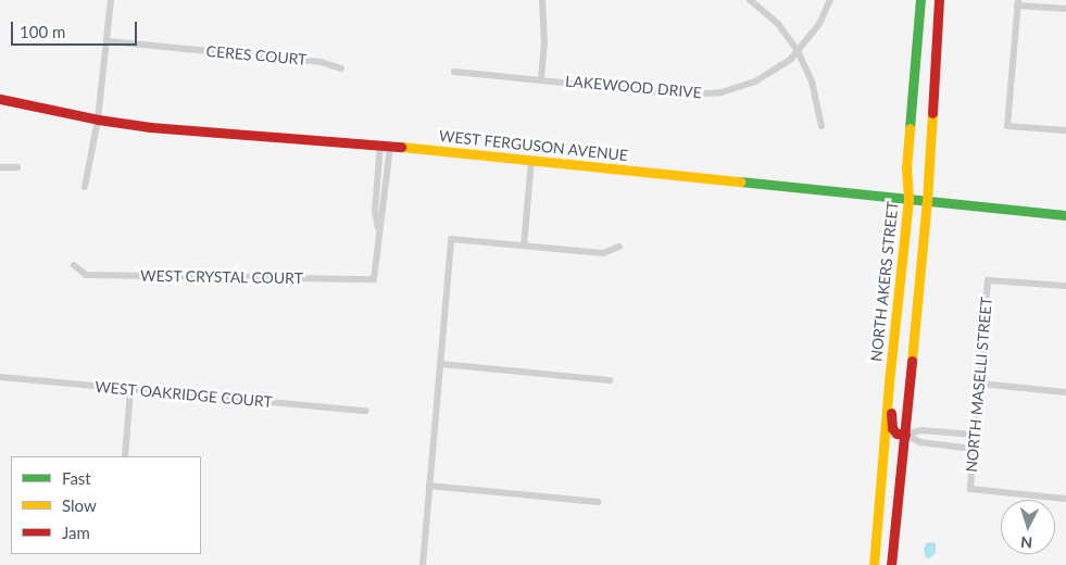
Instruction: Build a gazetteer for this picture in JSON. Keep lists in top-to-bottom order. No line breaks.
{"streets":{"main road":["WEST FERGUSON AVENUE","NORTH AKERS STREET"],"street":["CERES COURT","LAKEWOOD DRIVE","WEST CRYSTAL COURT","NORTH MASELLI STREET","WEST OAKRIDGE COURT"]},"crossings":[["WEST FERGUSON AVENUE","WEST CRYSTAL COURT"],["WEST FERGUSON AVENUE","NORTH AKERS STREET"]],"legend":["Fast","Slow","Jam"],"scale_bar":"100 m","north":"bottom"}
